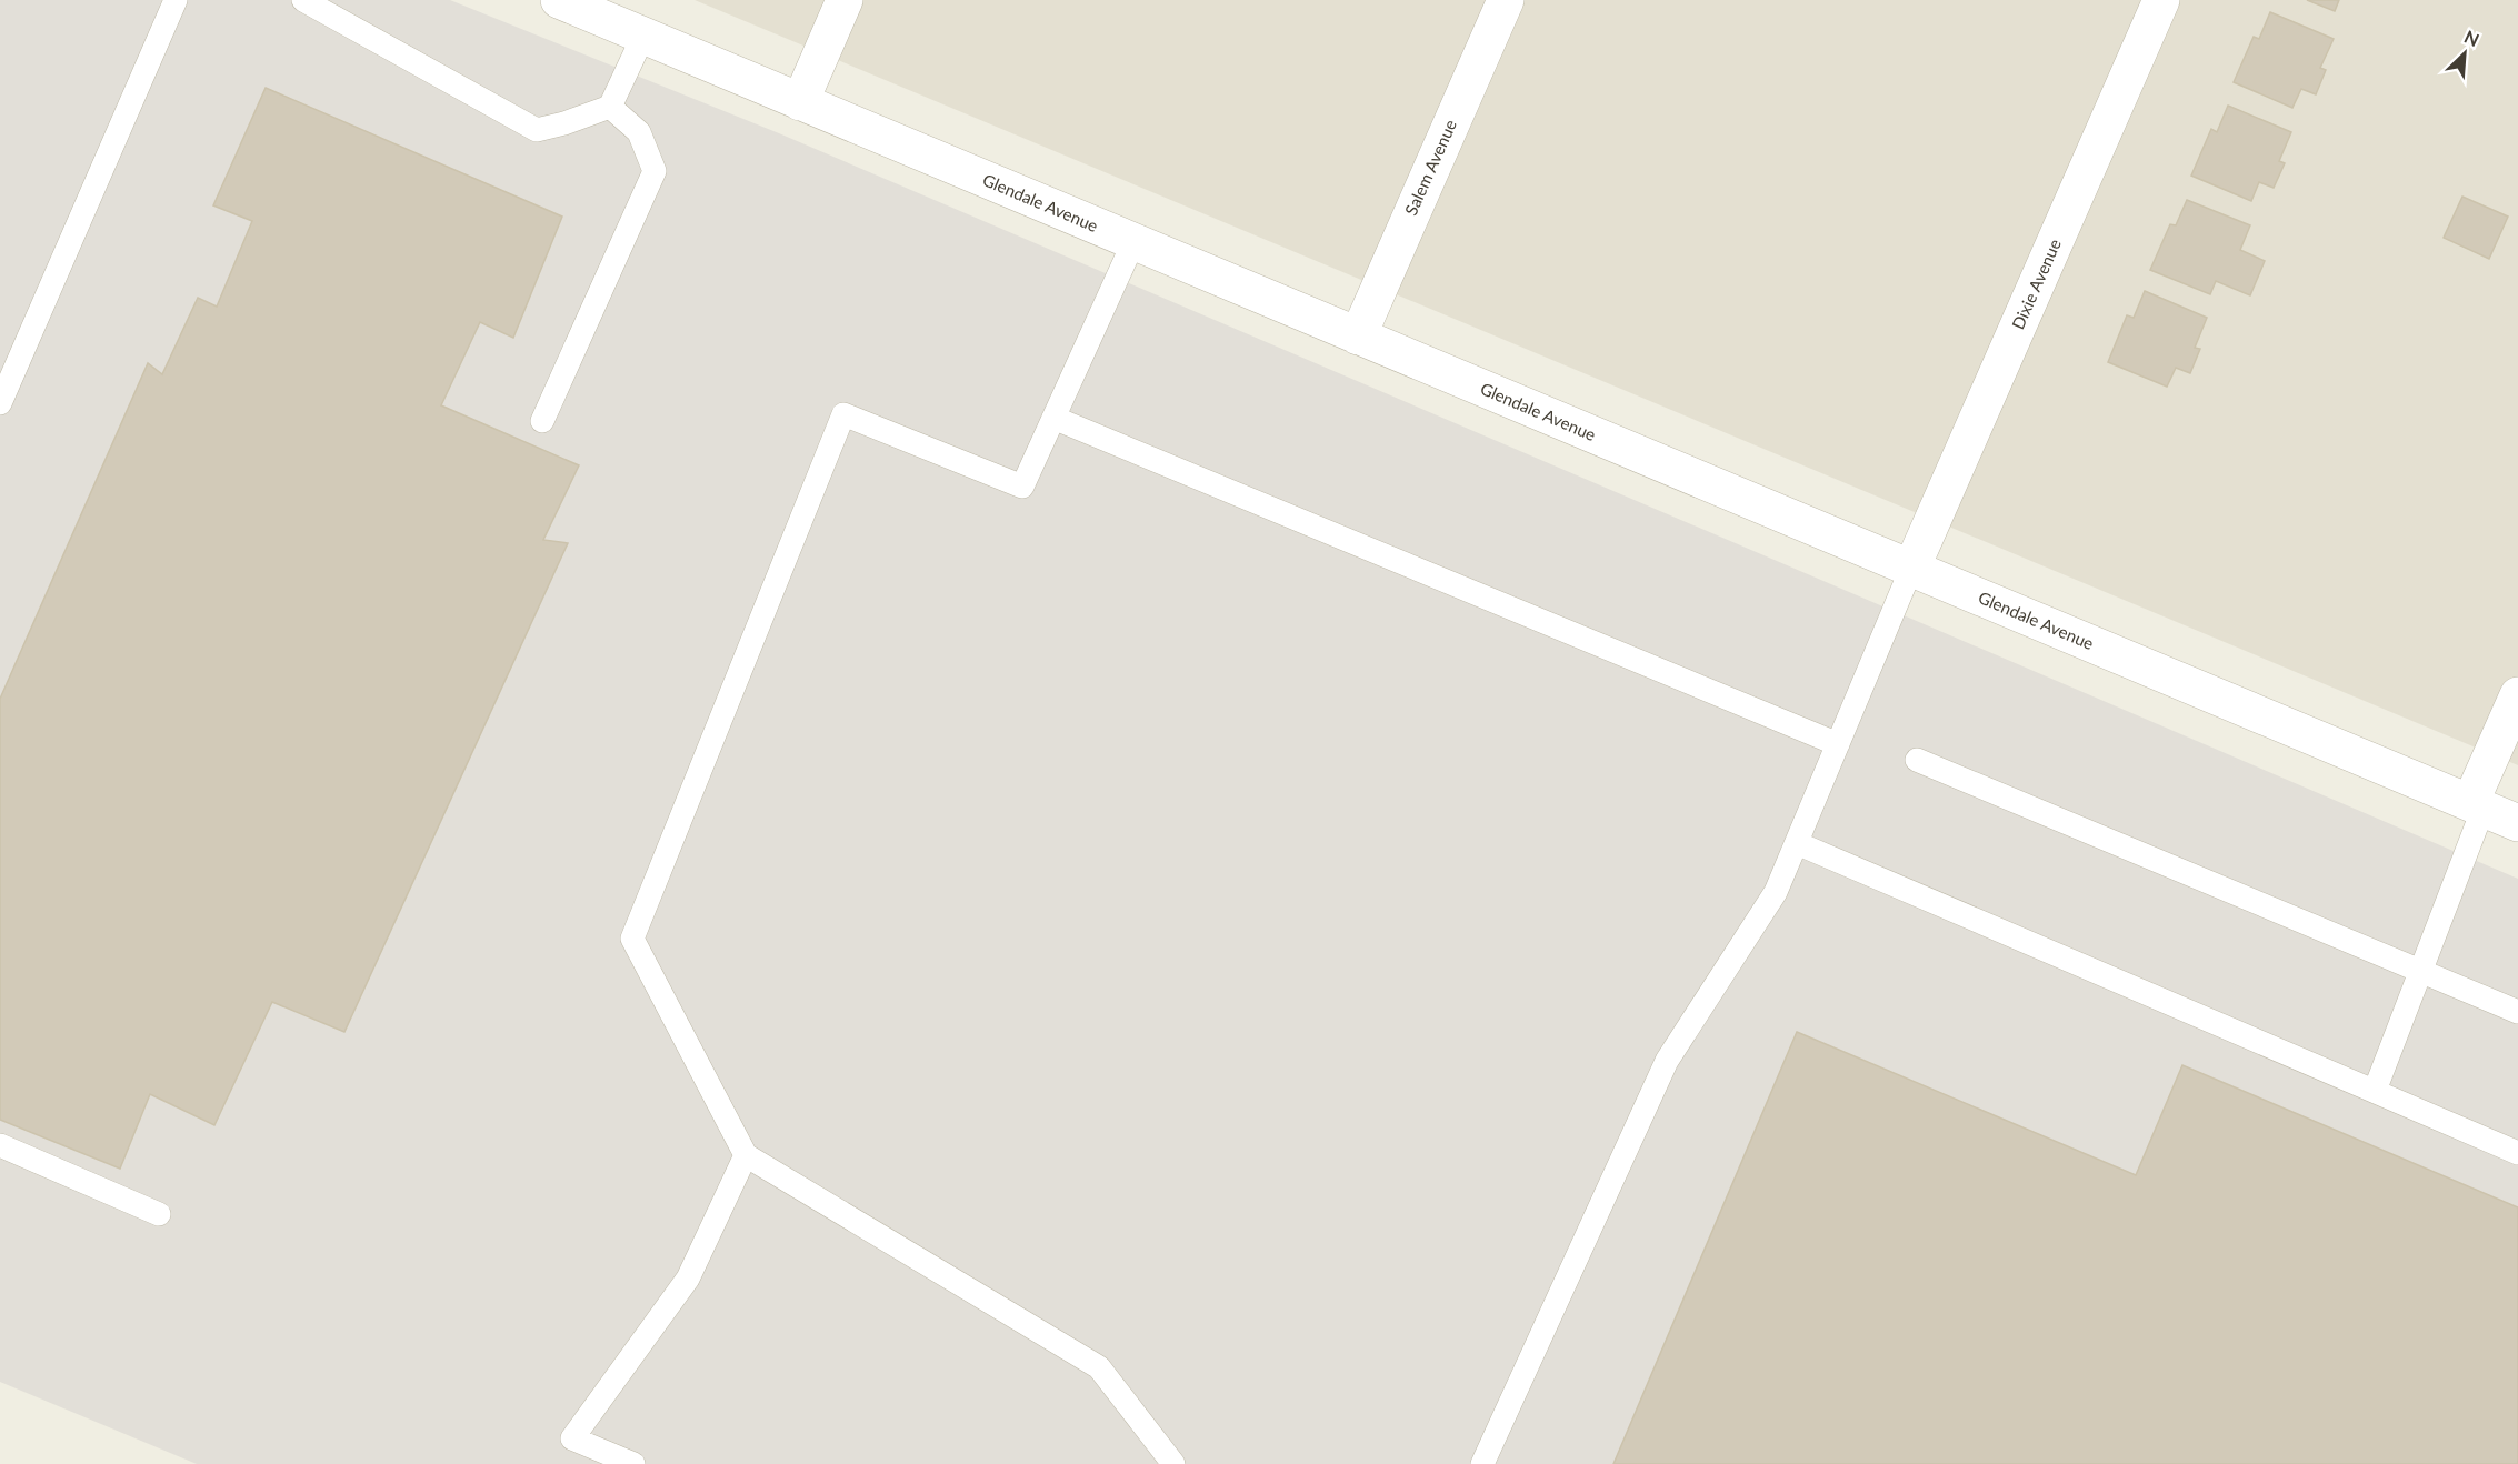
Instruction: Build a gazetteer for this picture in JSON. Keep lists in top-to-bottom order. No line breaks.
{"streets":{"street":["Salem Avenue","Glendale Avenue","Dixie Avenue"]},"crossings":[["Salem Avenue","Glendale Avenue"],["Glendale Avenue","Dixie Avenue"]],"north":"top right"}
